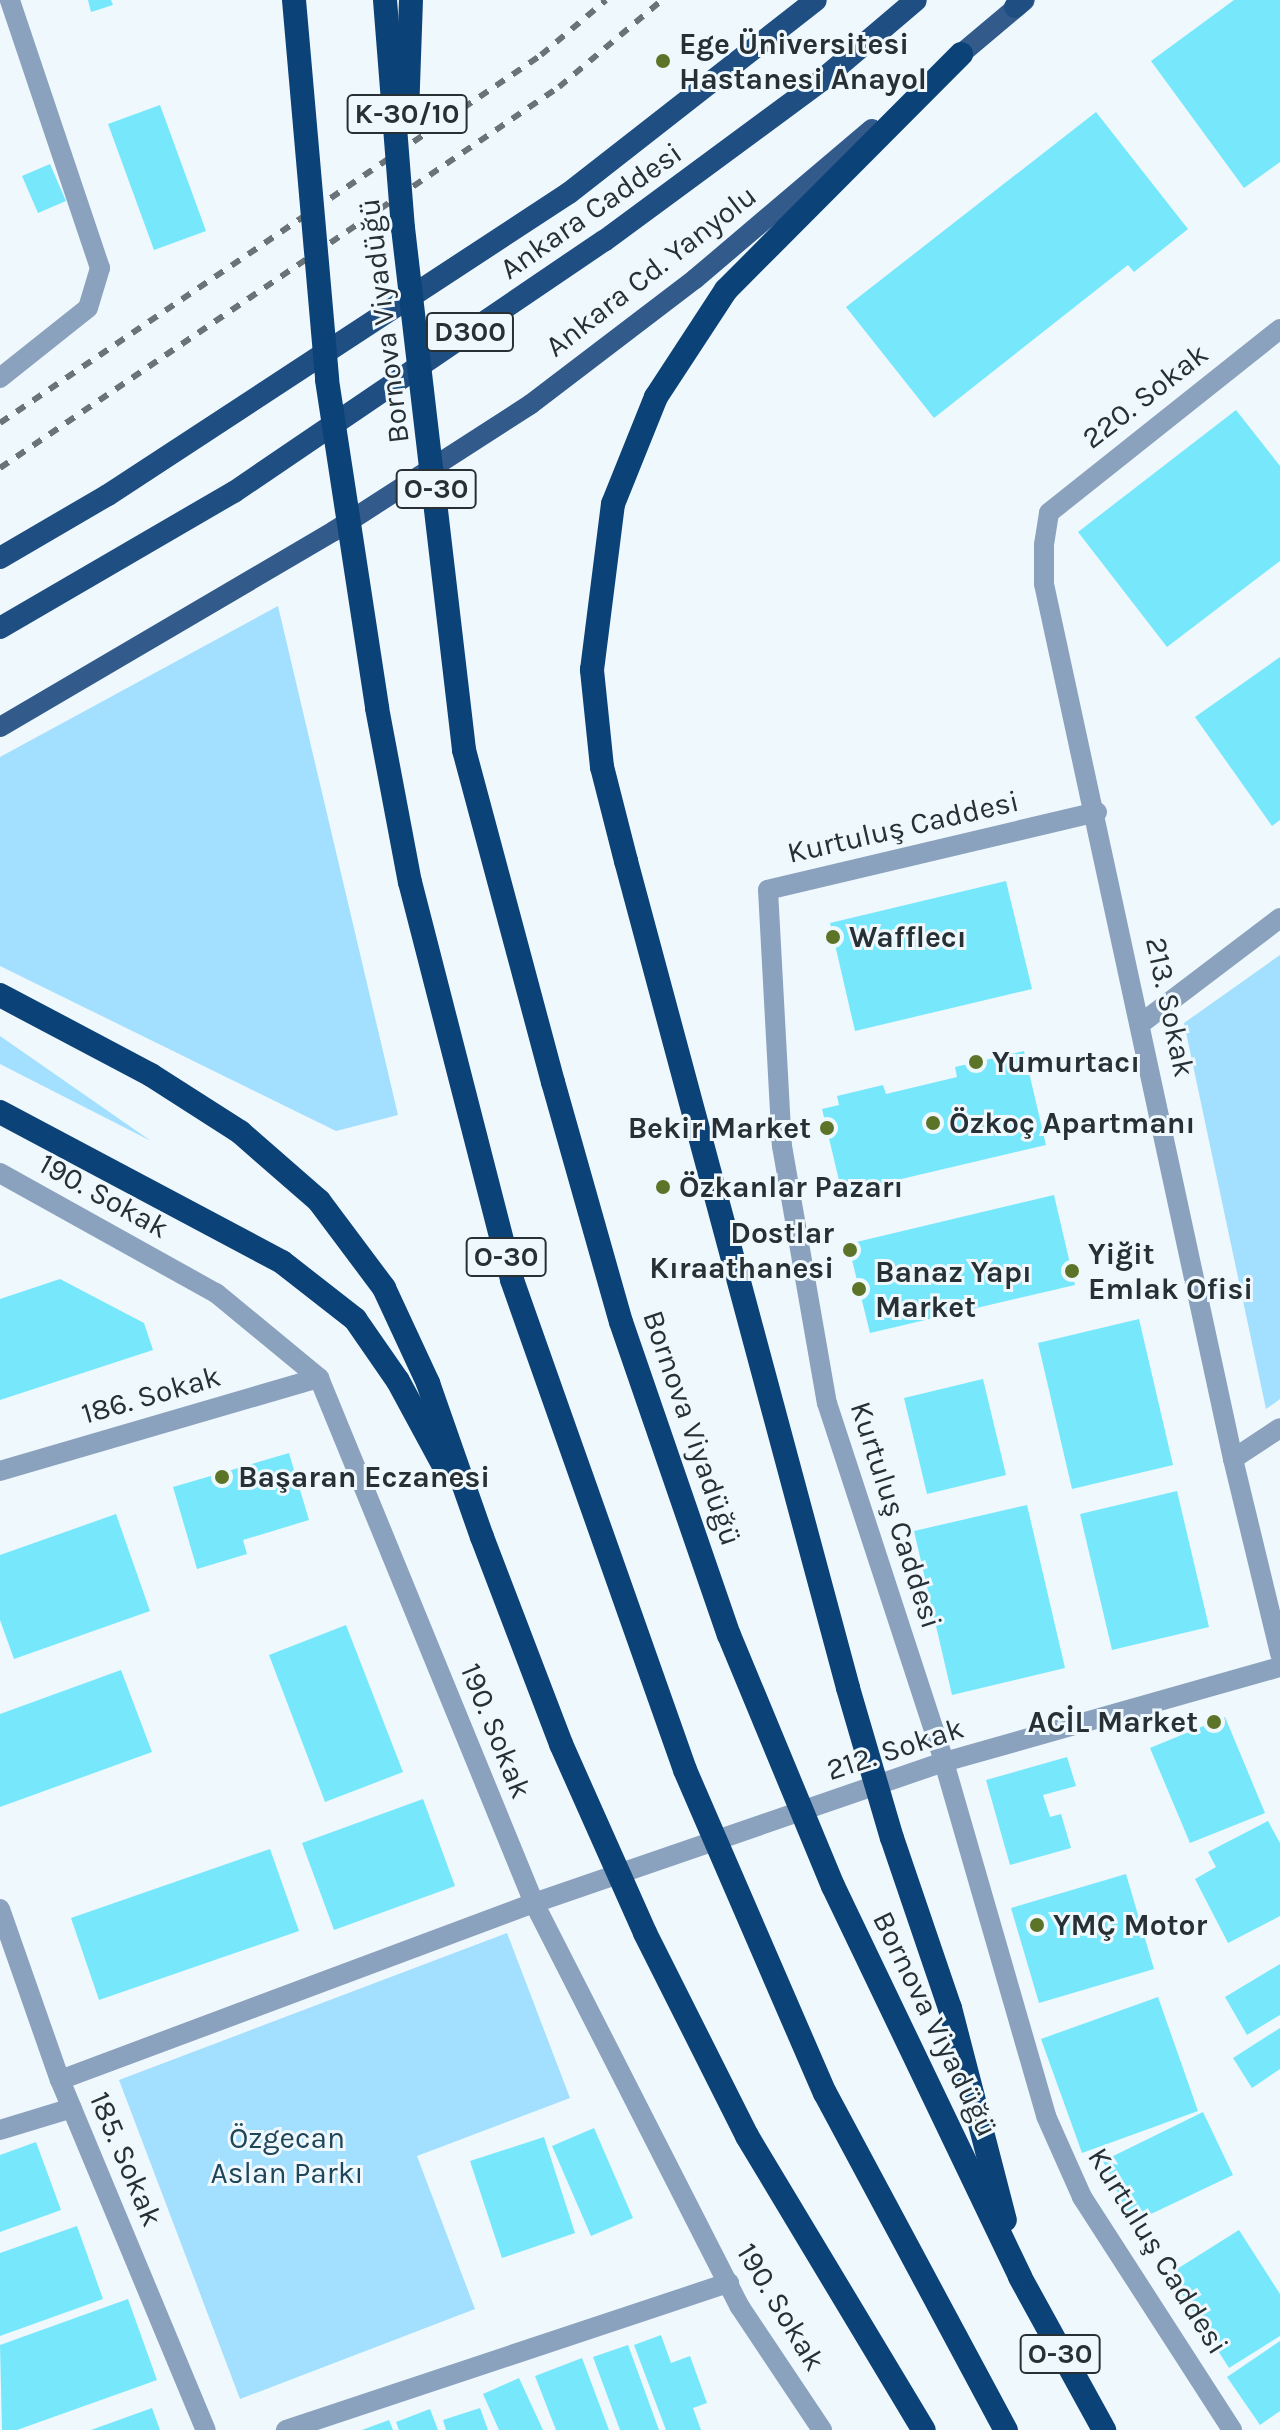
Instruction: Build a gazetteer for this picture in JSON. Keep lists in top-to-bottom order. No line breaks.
{"streets":{"highway":["K-30/10","Ankara Caddesi","Bornova Viyadüğü","D300","O-30"],"main road":["Ankara Cd. Yanyolu"],"street":["220. Sokak","Kurtuluş Caddesi","213. Sokak","190. Sokak","186. Sokak","212. Sokak","185. Sokak"]},"crossings":[["K-30/10","Bornova Viyadüğü"],["220. Sokak","213. Sokak"],["Kurtuluş Caddesi","213. Sokak"],["Kurtuluş Caddesi","212. Sokak"],["190. Sokak","186. Sokak"],["190. Sokak","212. Sokak"],["212. Sokak","185. Sokak"]],"parks":["Özgecan Aslan Parkı"],"places":["Ege Üniversitesi Hastanesi Anayol","Wafflecı","Yumurtacı","Özkoç Apartmanı","Bekir Market","Özkanlar Pazarı","Dostlar Kıraathanesi","Yiğit Emlak Ofisi","Banaz Yapı Market","Başaran Eczanesi","ACİL Market","YMÇ Motor"]}
